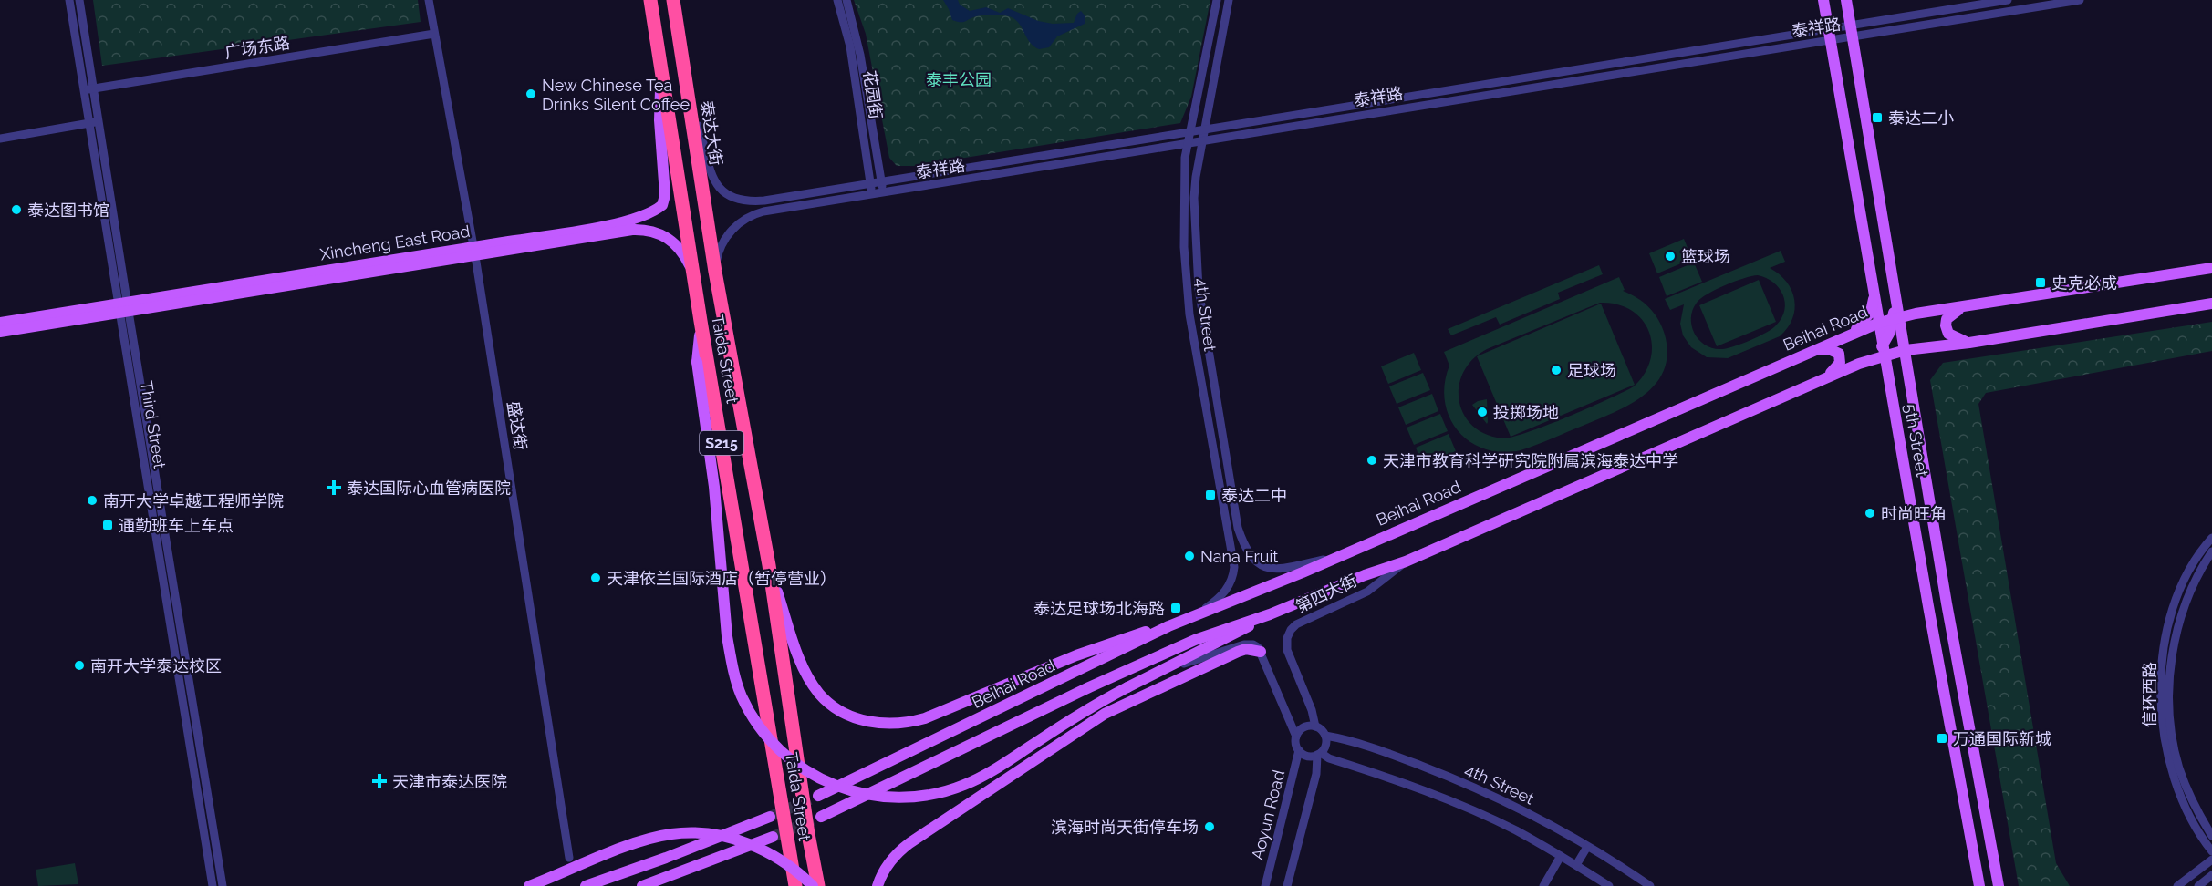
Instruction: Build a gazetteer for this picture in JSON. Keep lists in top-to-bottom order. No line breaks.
{"streets":{"highway":["泰达大街","Taida Street","S215"],"main road":["Xincheng East Road","Beihai Road","5th Street"],"street":["泰祥路","广场东路","花园街","4th Street","Third Street","盛达街","第四大街","信环西路","Aoyun Road"]},"crossings":[["泰祥路","花园街"],["泰祥路","泰达大街"],["泰祥路","4th Street"],["泰祥路","Taida Street"],["泰祥路","5th Street"],["广场东路","Third Street"],["广场东路","盛达街"],["泰达大街","Taida Street"],["Xincheng East Road","Taida Street"],["Xincheng East Road","Third Street"],["Xincheng East Road","盛达街"],["4th Street","Beihai Road"],["4th Street","第四大街"],["4th Street","Aoyun Road"],["Beihai Road","5th Street"],["第四大街","Aoyun Road"]],"parks":["泰丰公园"],"places":{"other":["New Chinese Tea Drinks Silent Coffee","泰达图书馆","篮球场","足球场","投掷场地","天津市教育科学研究院附属滨海泰达中学","南开大学卓越工程师学院","时尚旺角","Nana Fruit","天津依兰国际酒店（暂停营业）","南开大学泰达校区","滨海时尚天街停车场"],"transit":["泰达二小","史克必成","泰达二中","通勤班车上车点","泰达足球场北海路","万通国际新城"],"health":["泰达国际心血管病医院","天津市泰达医院"]}}
